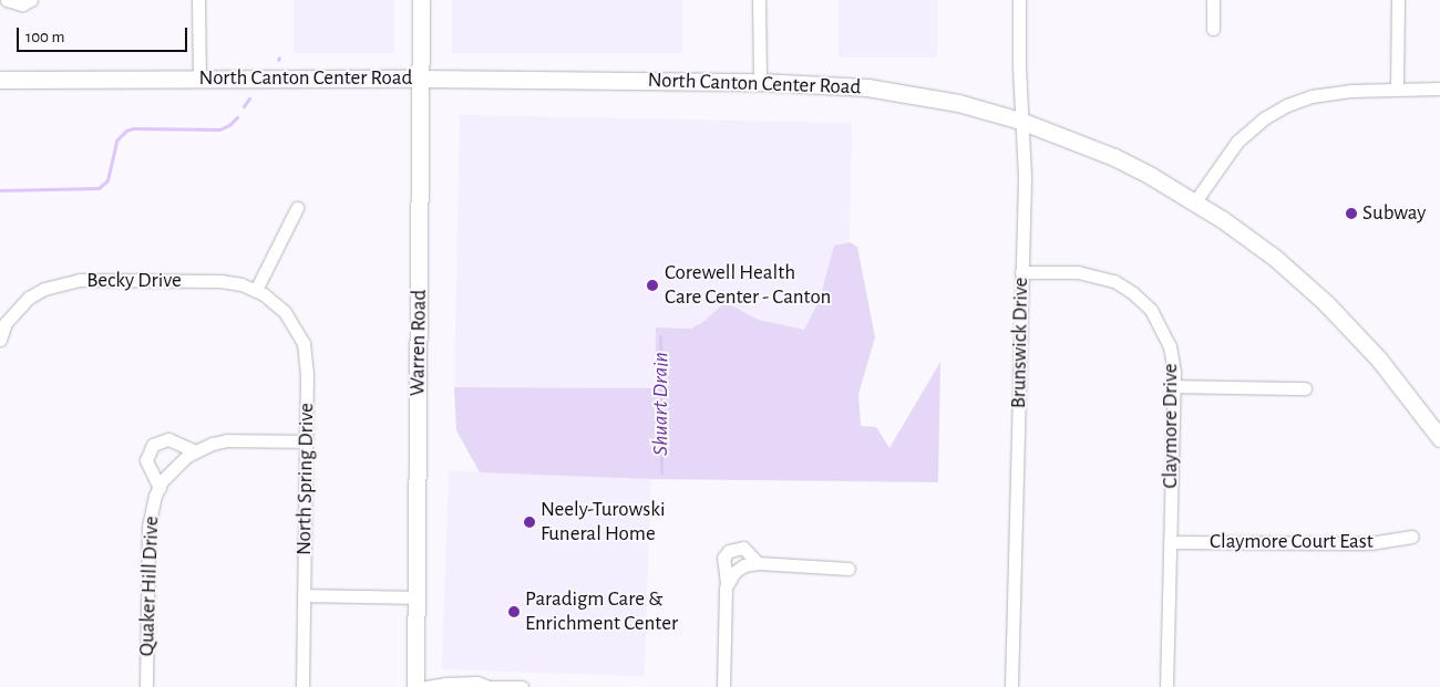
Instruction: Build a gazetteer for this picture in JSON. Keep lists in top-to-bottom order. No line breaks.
{"streets":{"main road":["North Canton Center Road","Warren Road"],"street":["Becky Drive","Brunswick Drive","Claymore Drive","North Spring Drive","Claymore Court East","Quaker Hill Drive"]},"crossings":[["North Canton Center Road","Warren Road"],["North Canton Center Road","Brunswick Drive"],["Becky Drive","North Spring Drive"],["Brunswick Drive","Claymore Drive"],["Claymore Drive","Claymore Court East"],["North Spring Drive","Quaker Hill Drive"]],"water":["Shuart Drain"],"places":["Subway","Corewell Health Care Center - Canton","Neely-Turowski Funeral Home","Paradigm Care & Enrichment Center"],"scale_bar":"100 m"}
